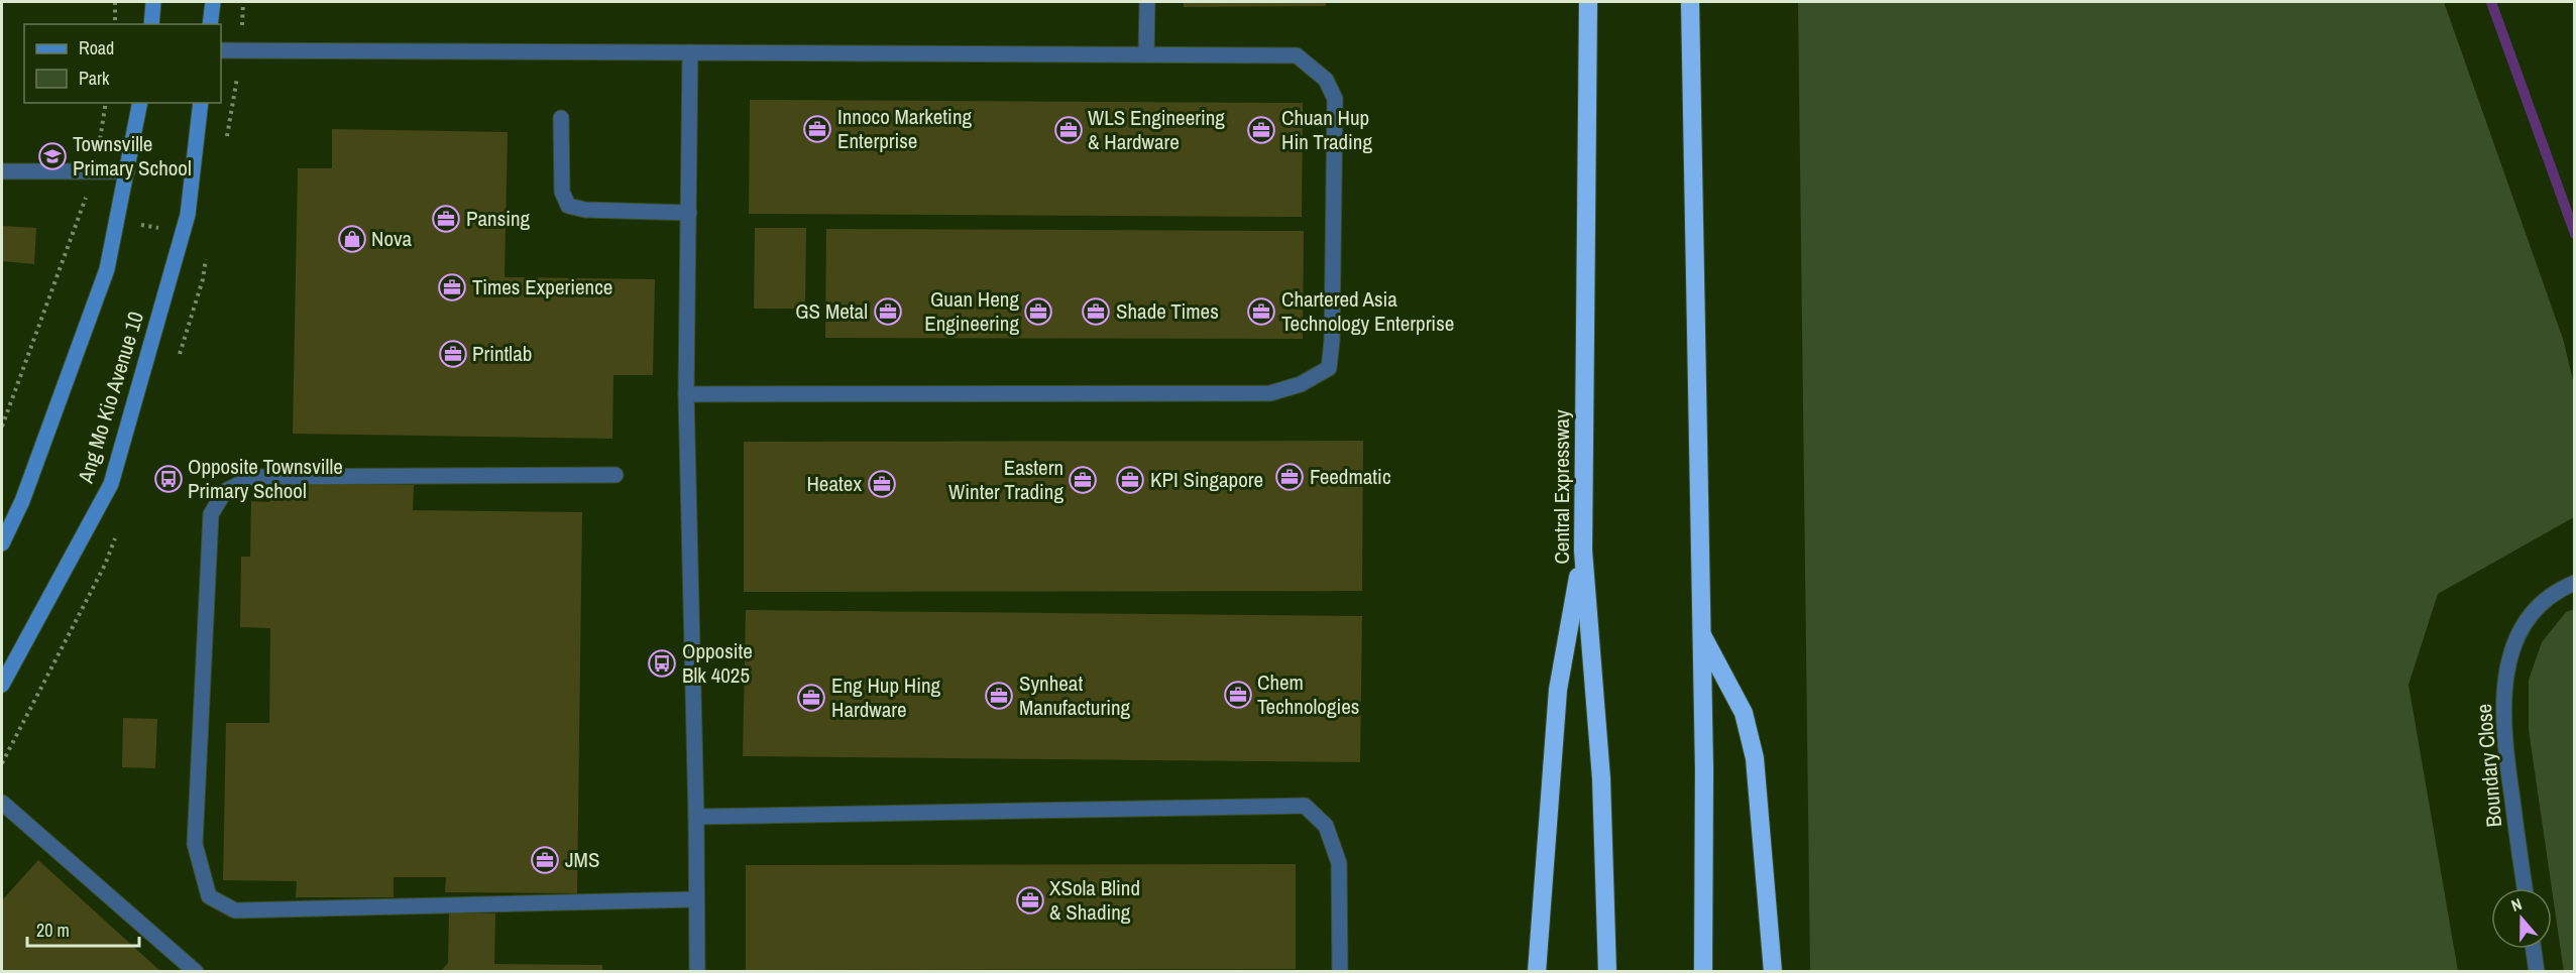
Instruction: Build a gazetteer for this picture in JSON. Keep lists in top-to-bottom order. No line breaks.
{"streets":{"highway":["Central Expressway"],"main road":["Ang Mo Kio Avenue 10"],"lane":["Boundary Close"]},"places":{"office":["Innoco Marketing Enterprise","WLS Engineering & Hardware","Chuan Hup Hin Trading","Pansing","Times Experience","GS Metal","Guan Heng Engineering","Shade Times","Chartered Asia Technology Enterprise","Printlab","Feedmatic","Eastern Winter Trading","KPI Singapore","Heatex","Chem Technologies","Synheat Manufacturing","Eng Hup Hing Hardware","JMS","XSola Blind & Shading"],"school or university":["Townsville Primary School"],"shop":["Nova"],"bus stop":["Opposite Townsville Primary School","Opposite Blk 4025"]},"legend":["Road","Park"],"scale_bar":"20 m","north":"top"}
